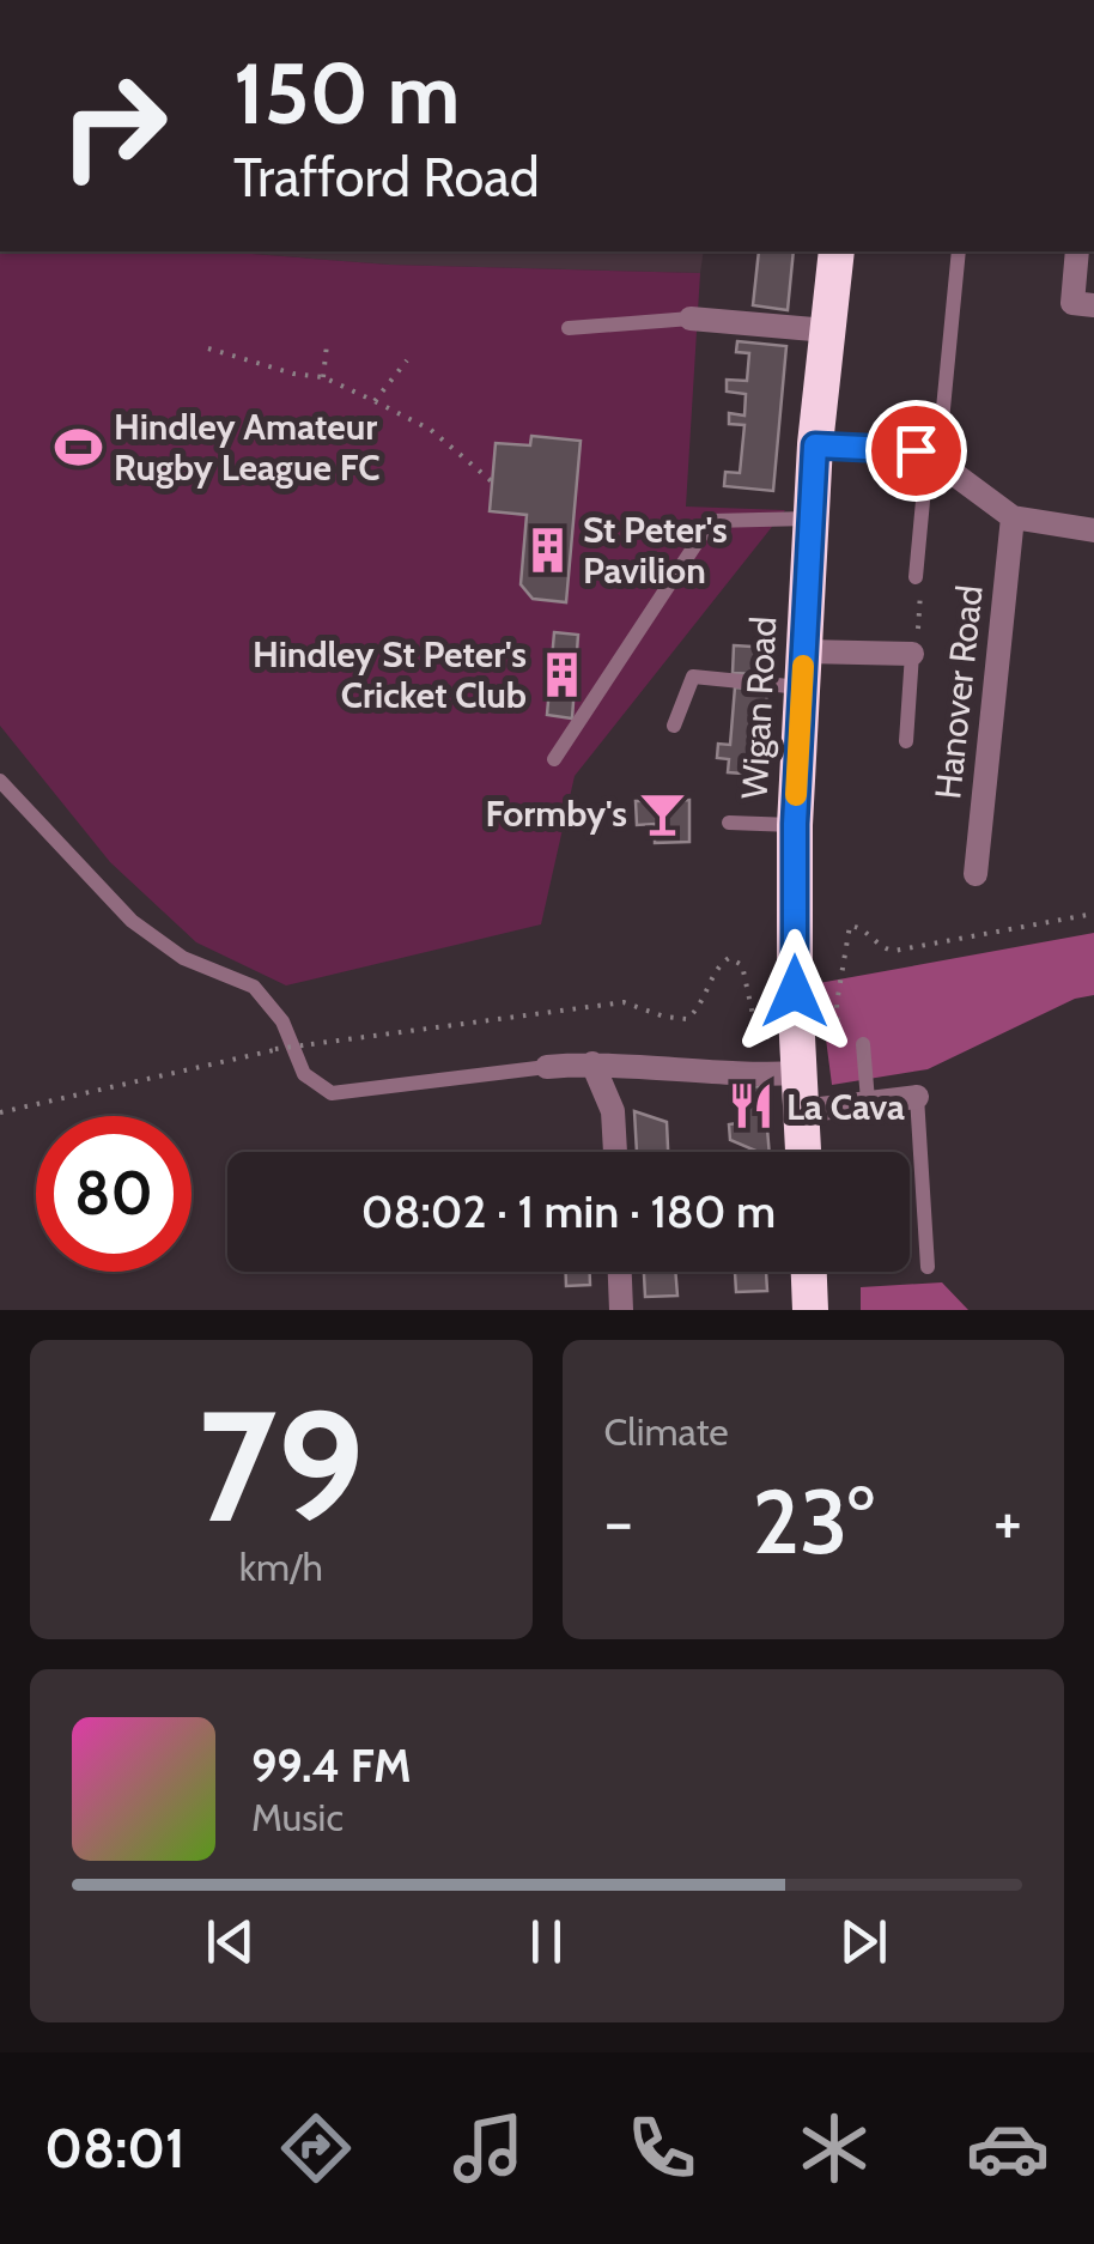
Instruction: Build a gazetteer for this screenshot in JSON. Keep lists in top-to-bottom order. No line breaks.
{"streets":{"highway":["Wigan Road"],"street":["Hanover Road"]},"places":{"sports":["Hindley Amateur Rugby League FC"],"building":["St Peter's Pavilion","Hindley St Peter's Cricket Club"],"bar":["Formby's"],"restaurant":["La Cava"]},"page":{"turn":["150 m","Trafford Road"],"limit":"80","trip":"08:02 · 1 min · 180 m","tile":[["79","km/h"],"Climate"],"heat":["−","23°","+"],"song":["99.4 FM","Music"],"tabs":"08:01"}}
